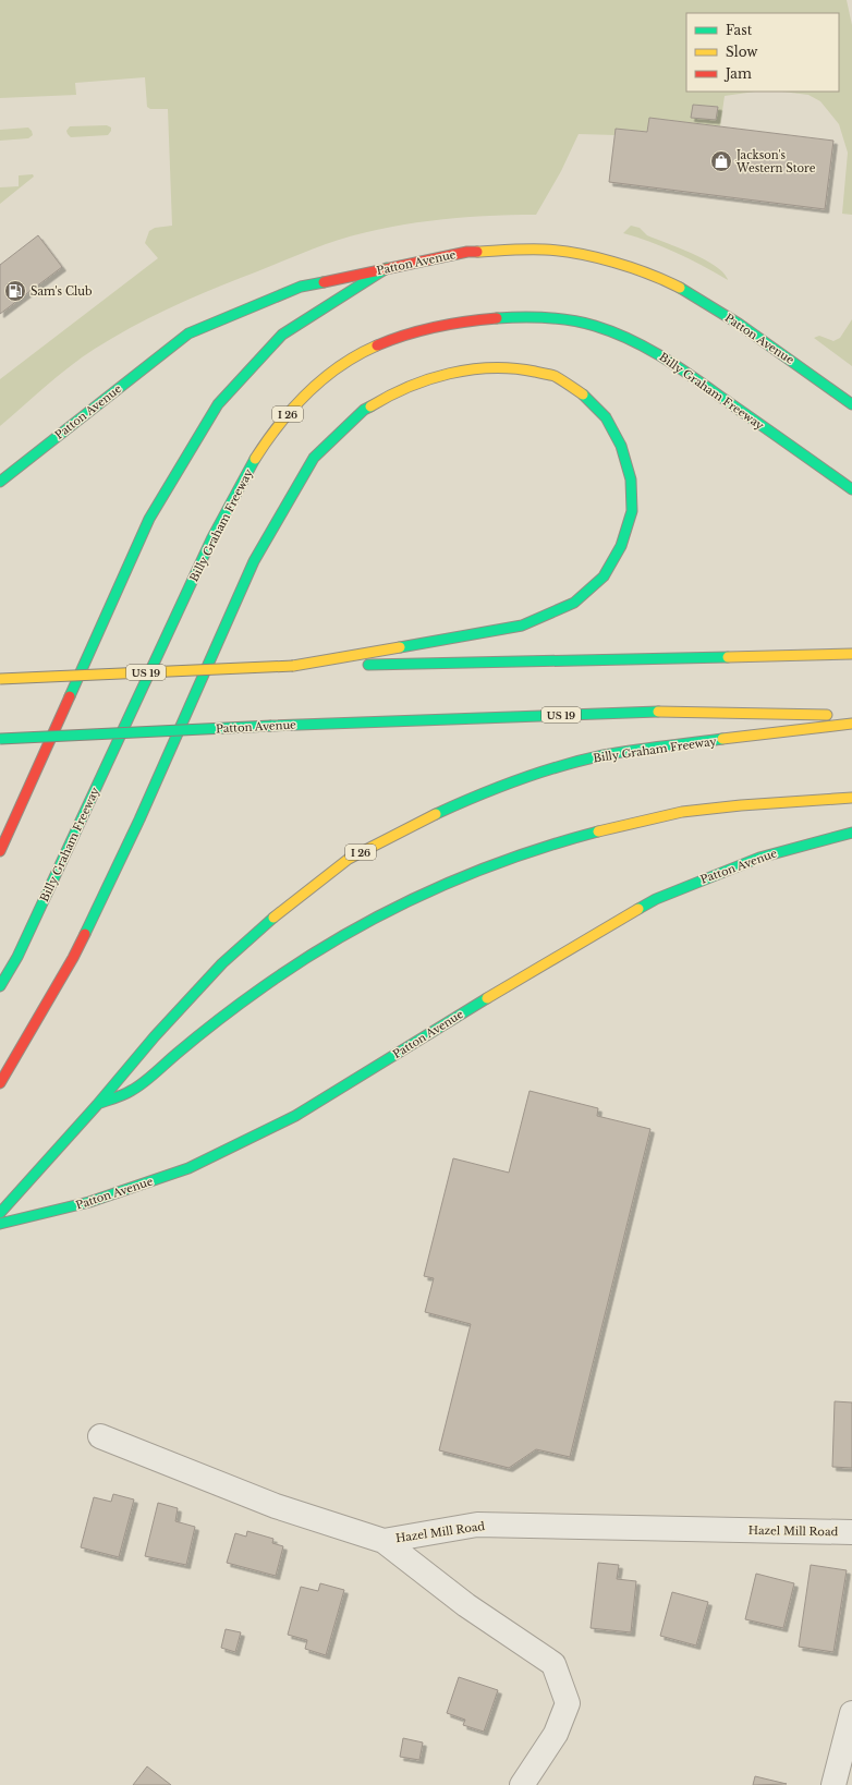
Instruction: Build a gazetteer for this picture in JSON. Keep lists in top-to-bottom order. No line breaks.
{"streets":{"main road":["Patton Avenue","Billy Graham Freeway","I 26","US 19"],"street":["Hazel Mill Road"]},"places":{"shop":["Jackson's Western Store"],"fuel station":["Sam's Club"]},"legend":["Fast","Slow","Jam"]}
